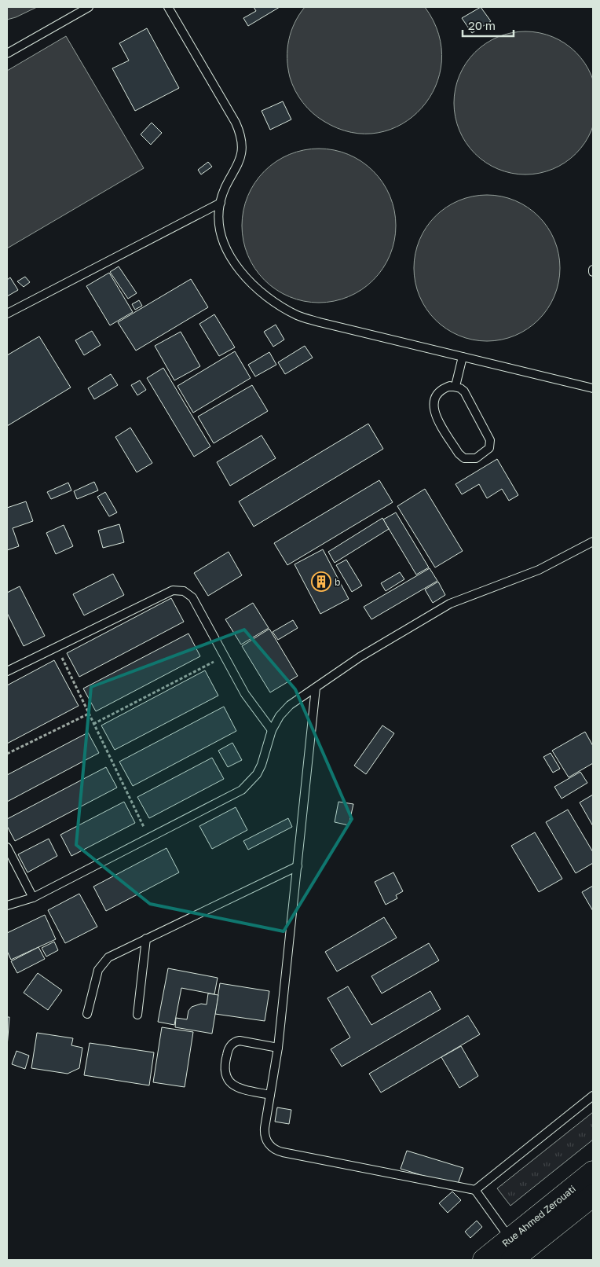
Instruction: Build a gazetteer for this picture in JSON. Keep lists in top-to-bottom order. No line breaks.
{"streets":{"main road":["Rue Ahmed Zerouati"]},"places":{"building":["b"]},"scale_bar":"20 m"}
